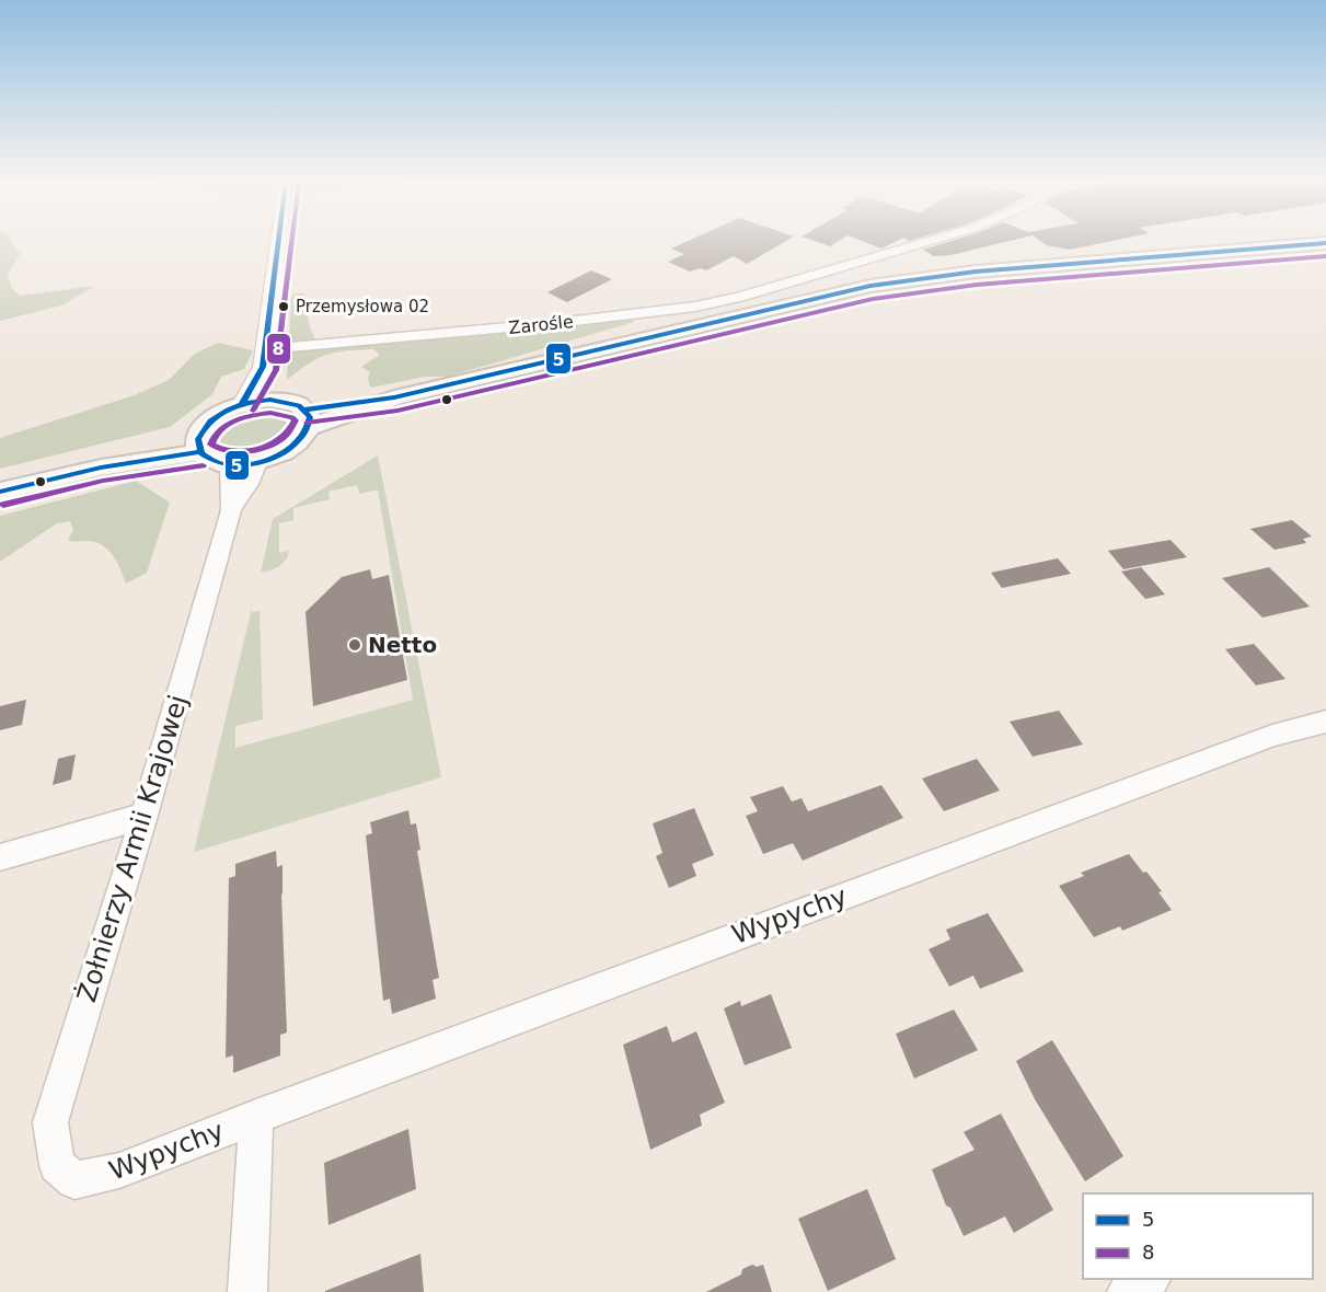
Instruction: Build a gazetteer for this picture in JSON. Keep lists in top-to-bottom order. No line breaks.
{"streets":{"street":["Zarośle","Żołnierzy Armii Krajowej","Wypychy"]},"crossings":[["Żołnierzy Armii Krajowej","Wypychy"]],"places":["Przemysłowa 02","Netto"],"lines":["transit line 5","transit line 8"],"legend":["5","8"]}
